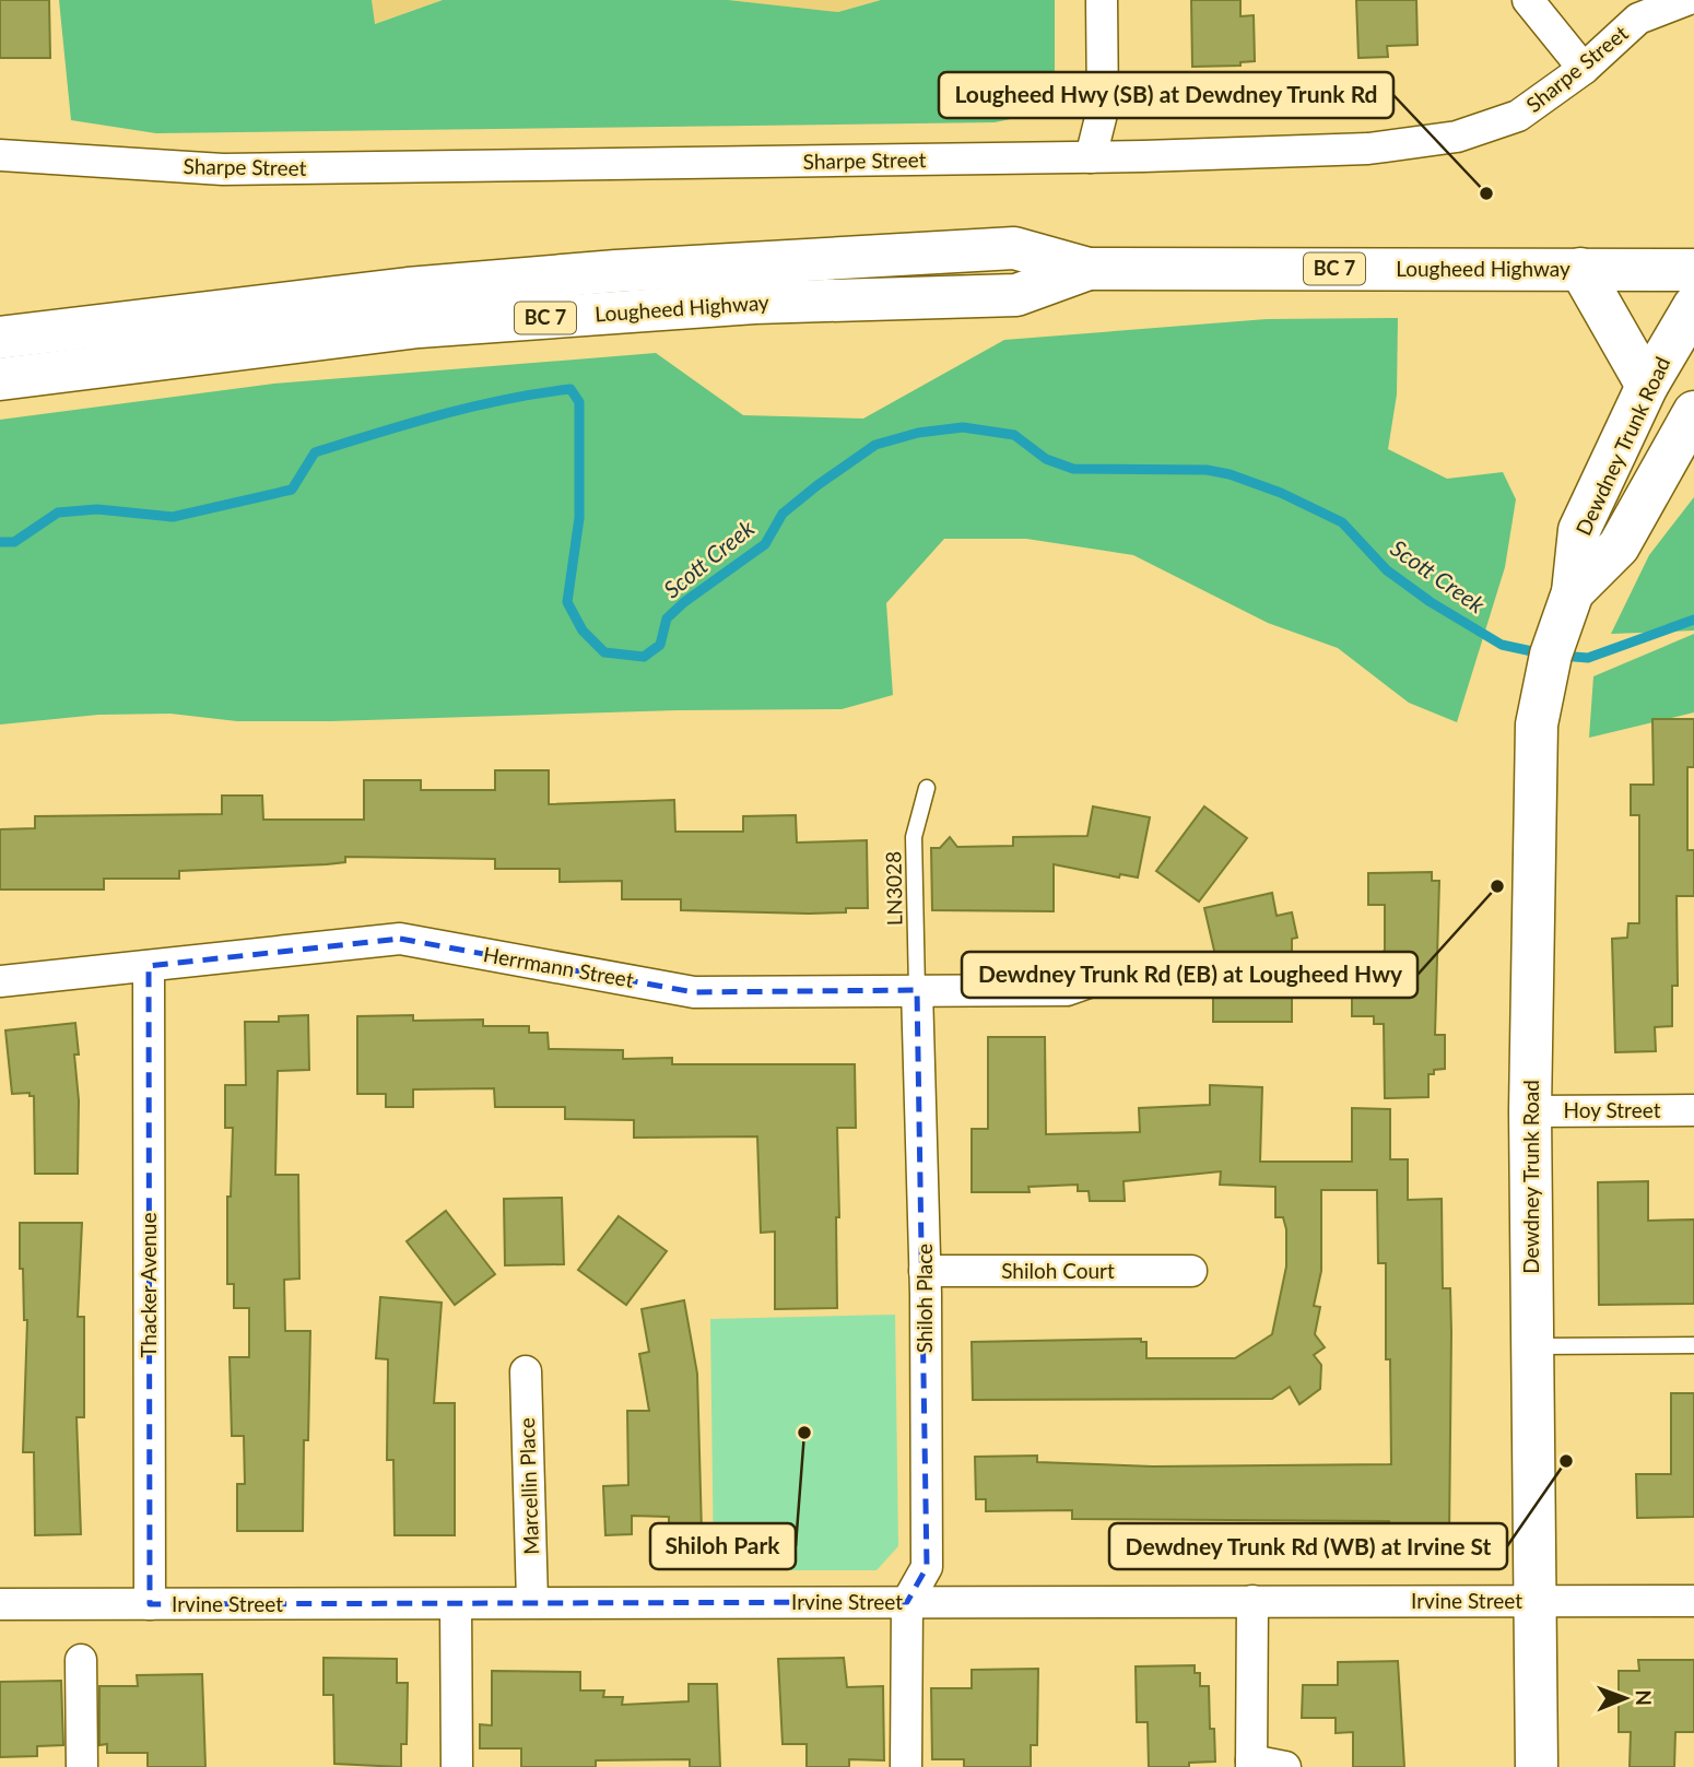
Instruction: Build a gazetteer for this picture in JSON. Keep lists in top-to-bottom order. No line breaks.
{"streets":{"main road":["BC 7","Lougheed Highway","Dewdney Trunk Road"],"street":["Sharpe Street","Herrmann Street","Hoy Street","Shiloh Court","Thacker Avenue","Shiloh Place","Marcellin Place","Irvine Street"],"lane":["LN3028"]},"crossings":[["Dewdney Trunk Road","Hoy Street"],["Dewdney Trunk Road","Irvine Street"],["LN3028","Herrmann Street"],["LN3028","Shiloh Place"],["Herrmann Street","Thacker Avenue"],["Herrmann Street","Shiloh Place"],["Shiloh Court","Shiloh Place"],["Thacker Avenue","Irvine Street"],["Shiloh Place","Irvine Street"],["Marcellin Place","Irvine Street"]],"water":["Scott Creek"],"places":["Lougheed Hwy (SB) at Dewdney Trunk Rd","Dewdney Trunk Rd (EB) at Lougheed Hwy","Shiloh Park","Dewdney Trunk Rd (WB) at Irvine St"],"north":"right"}
